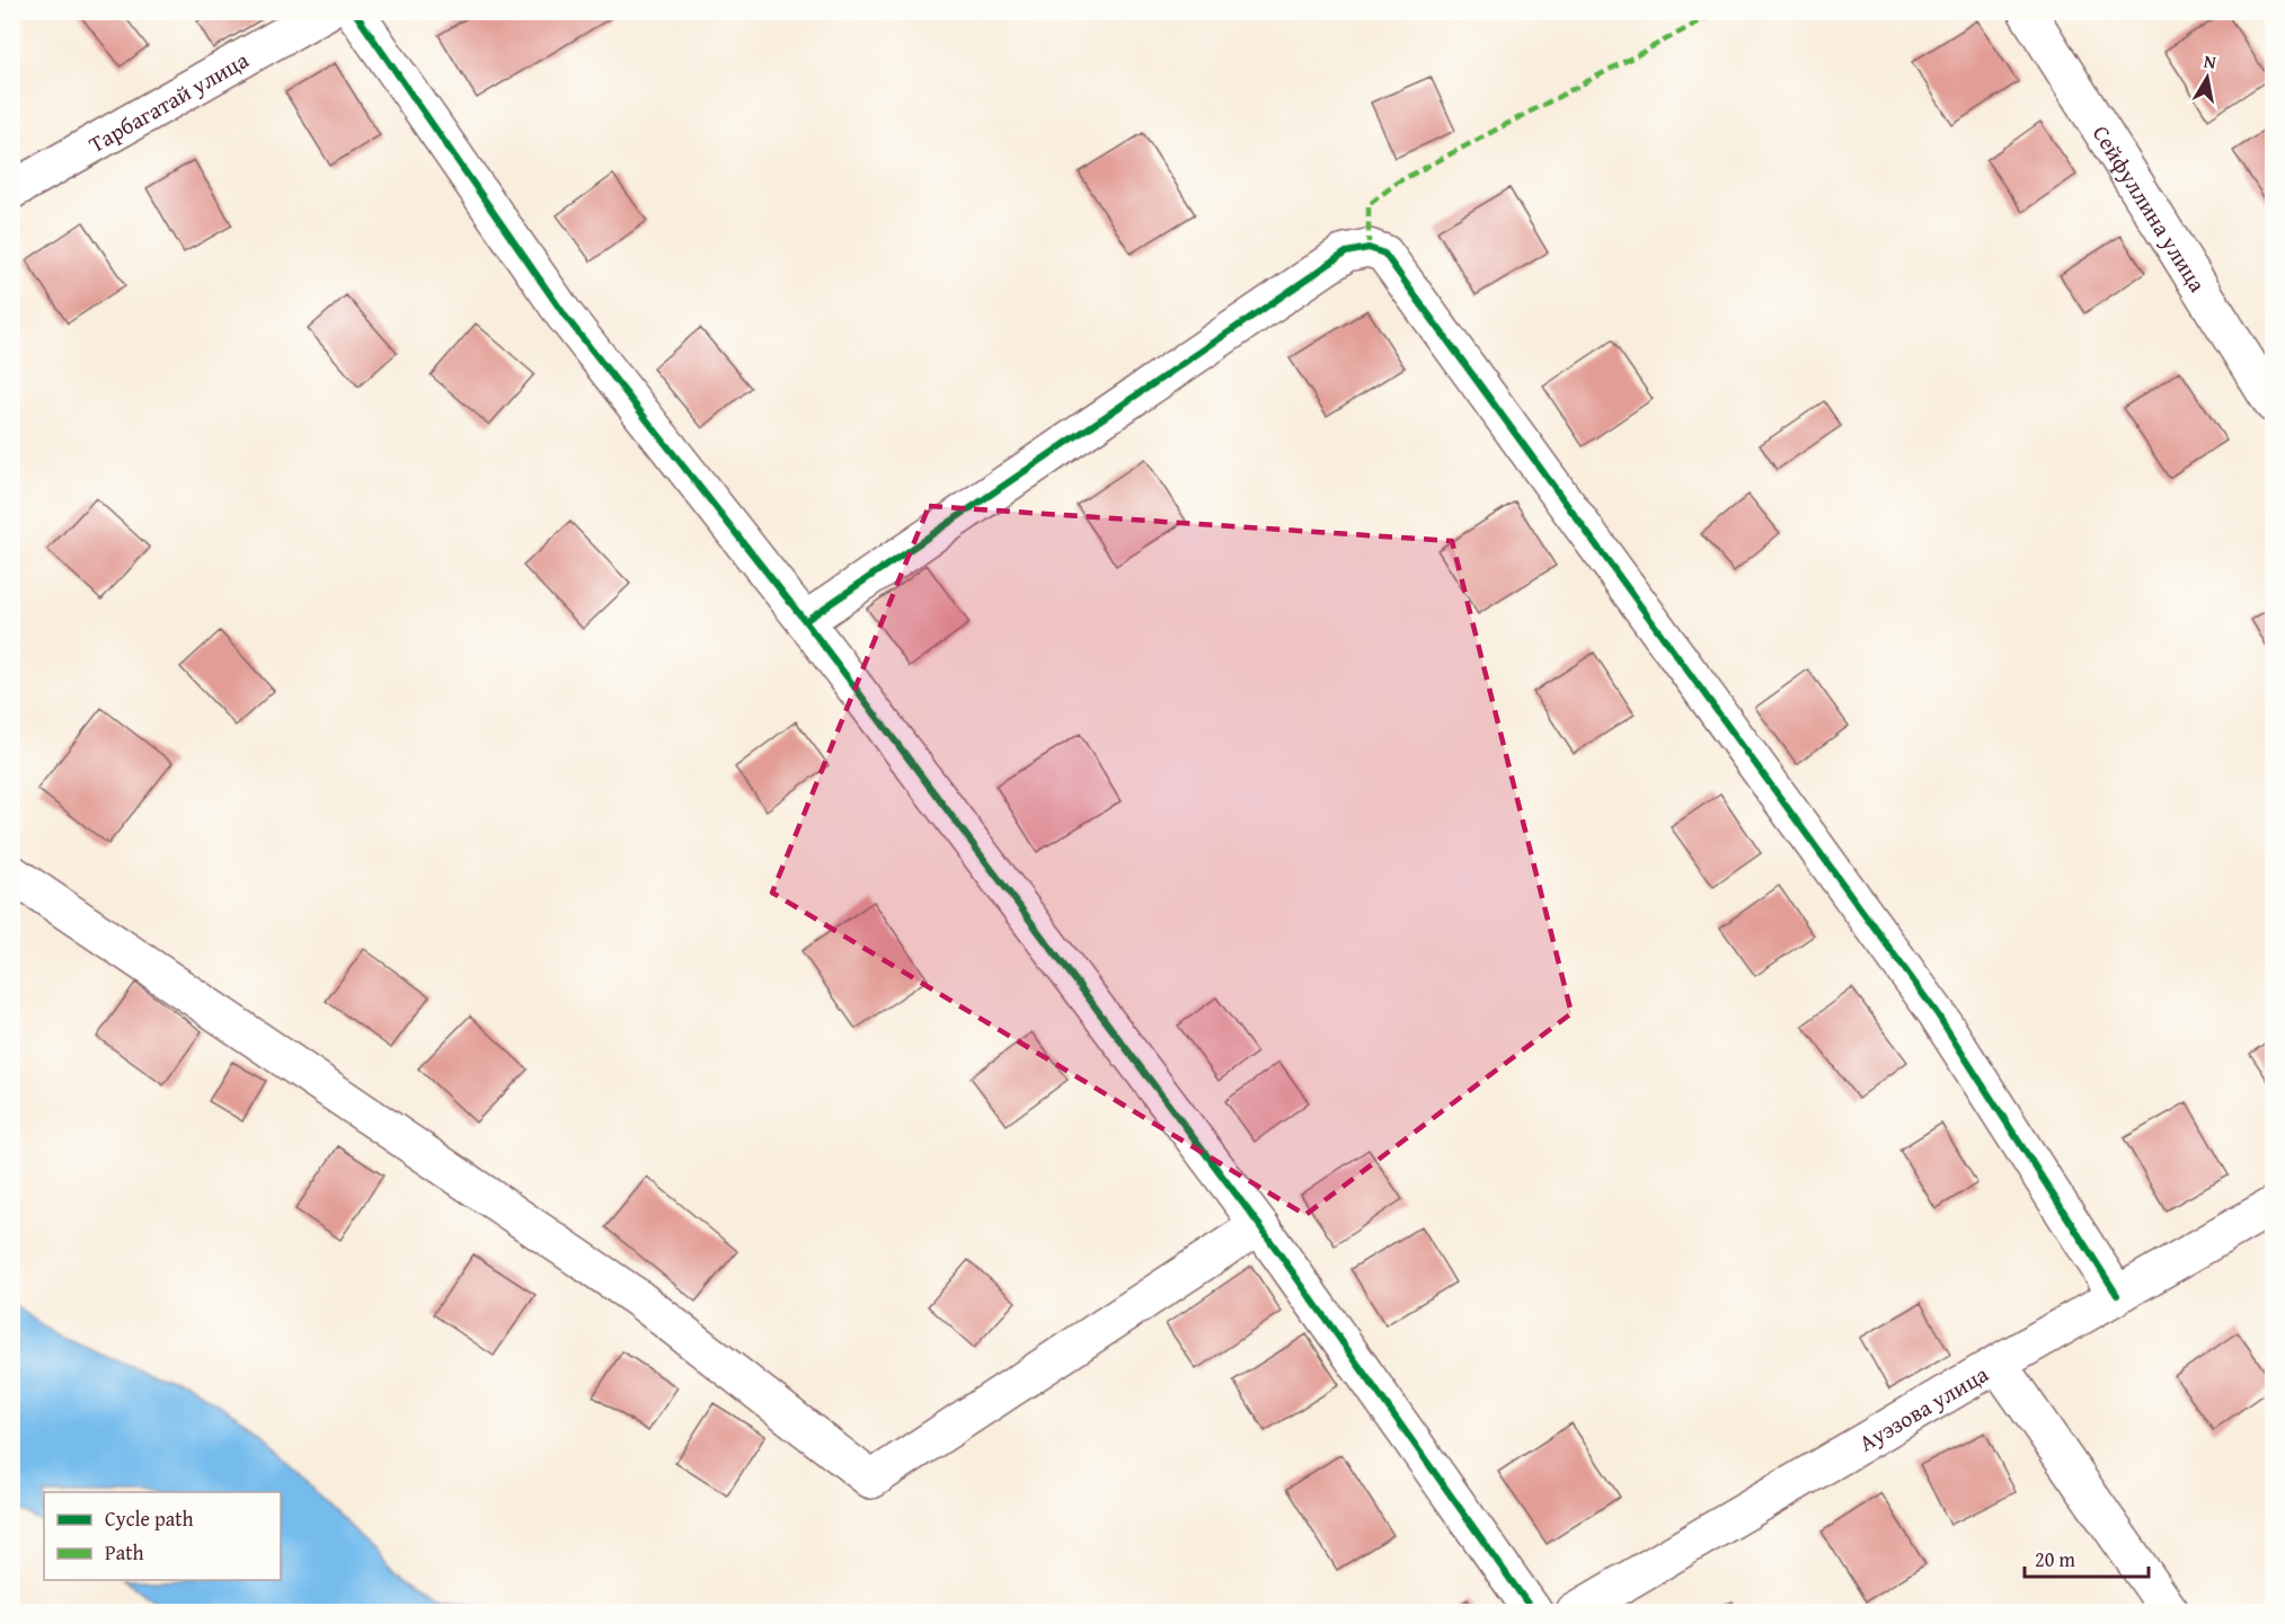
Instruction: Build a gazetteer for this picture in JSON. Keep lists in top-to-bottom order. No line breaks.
{"streets":{"street":["Тарбагатай улица","Сейфуллина улица","Ауэзова улица"]},"legend":["Cycle path","Path"],"scale_bar":"20 m","north":"top"}
